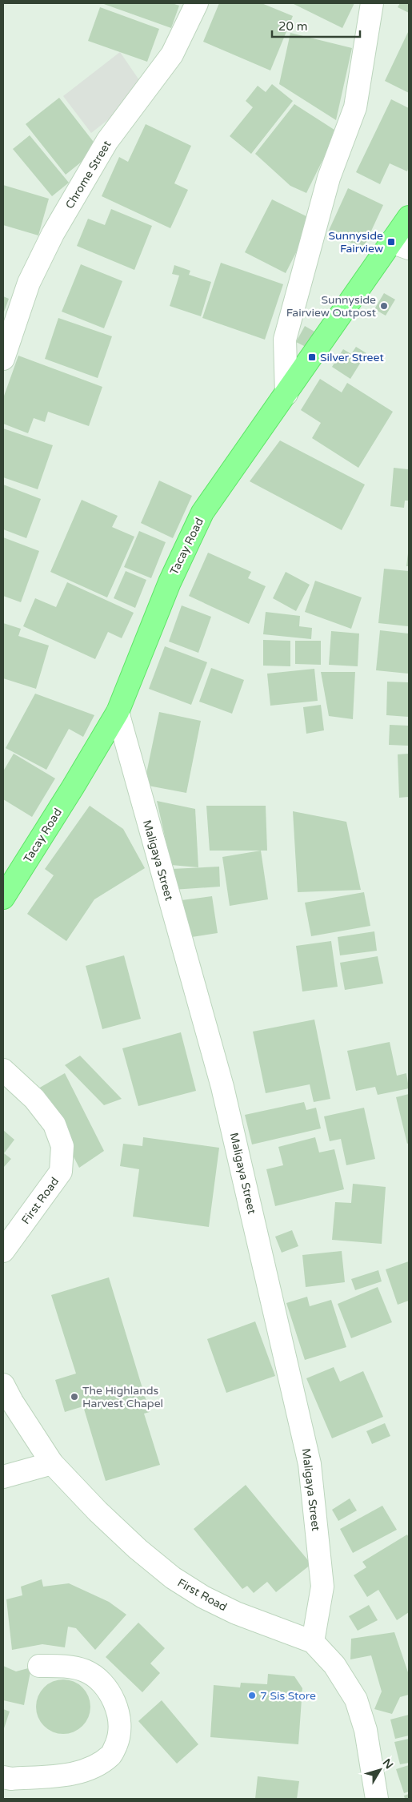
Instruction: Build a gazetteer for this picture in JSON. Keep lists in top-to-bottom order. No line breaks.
{"streets":{"main road":["Tacay Road"],"street":["Chrome Street","Maligaya Street","First Road"]},"crossings":[["Tacay Road","Maligaya Street"],["Maligaya Street","First Road"]],"places":{"transit":["Sunnyside Fairview","Silver Street"],"other":["Sunnyside Fairview Outpost","The Highlands Harvest Chapel","7 Sis Store"]},"scale_bar":"20 m","north":"top right"}
